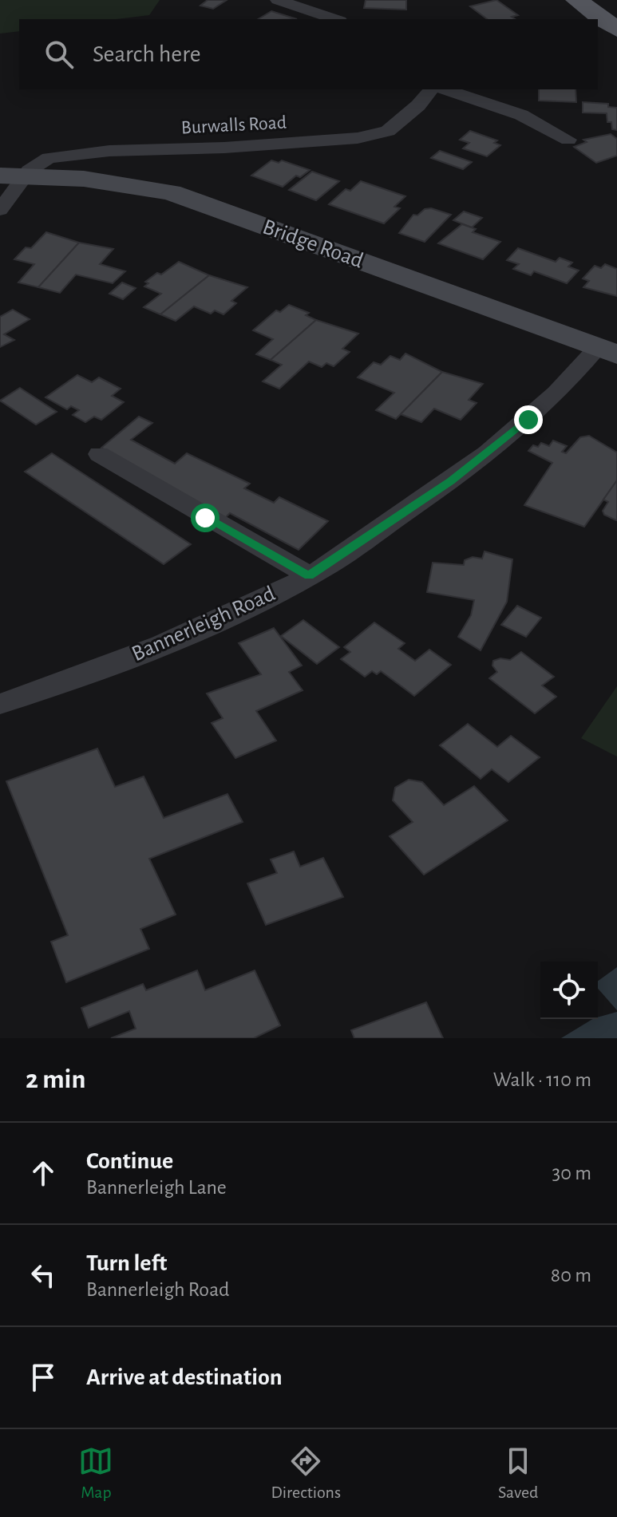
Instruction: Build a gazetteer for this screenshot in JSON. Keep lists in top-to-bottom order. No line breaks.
{"streets":{"main road":["Bridge Road"],"street":["Burwalls Road","Bannerleigh Road"]},"crossings":[["Burwalls Road","Bridge Road"],["Bridge Road","Bannerleigh Road"]],"page":{"search":"Search here","heading":["2 min","Walk · 110 m"],"list":[["Continue","Bannerleigh Lane","30 m"],["Turn left","Bannerleigh Road","80 m"],"Arrive at destination"],"nav":["Map","Directions","Saved"]}}
